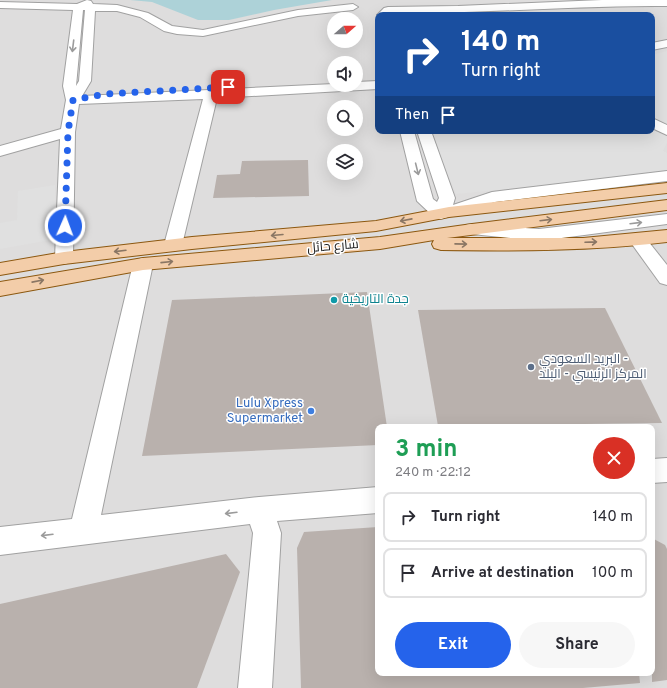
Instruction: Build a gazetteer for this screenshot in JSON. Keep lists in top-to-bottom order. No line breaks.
{"streets":{"main road":["شارع حائل"]},"places":["جدة التاريخية","البريد السعودي - المركز الرئيسي - البلد","Lulu Xpress Supermarket"],"north":"right","page":{"turn":["140 m","Turn right"],"then":"Then","heading":["3 min","240 m · 22:12"],"list":[{"name":"Turn right","value":"140 m"},{"name":"Arrive at destination","value":"100 m"}],"buttons":["Exit","Share"]}}
